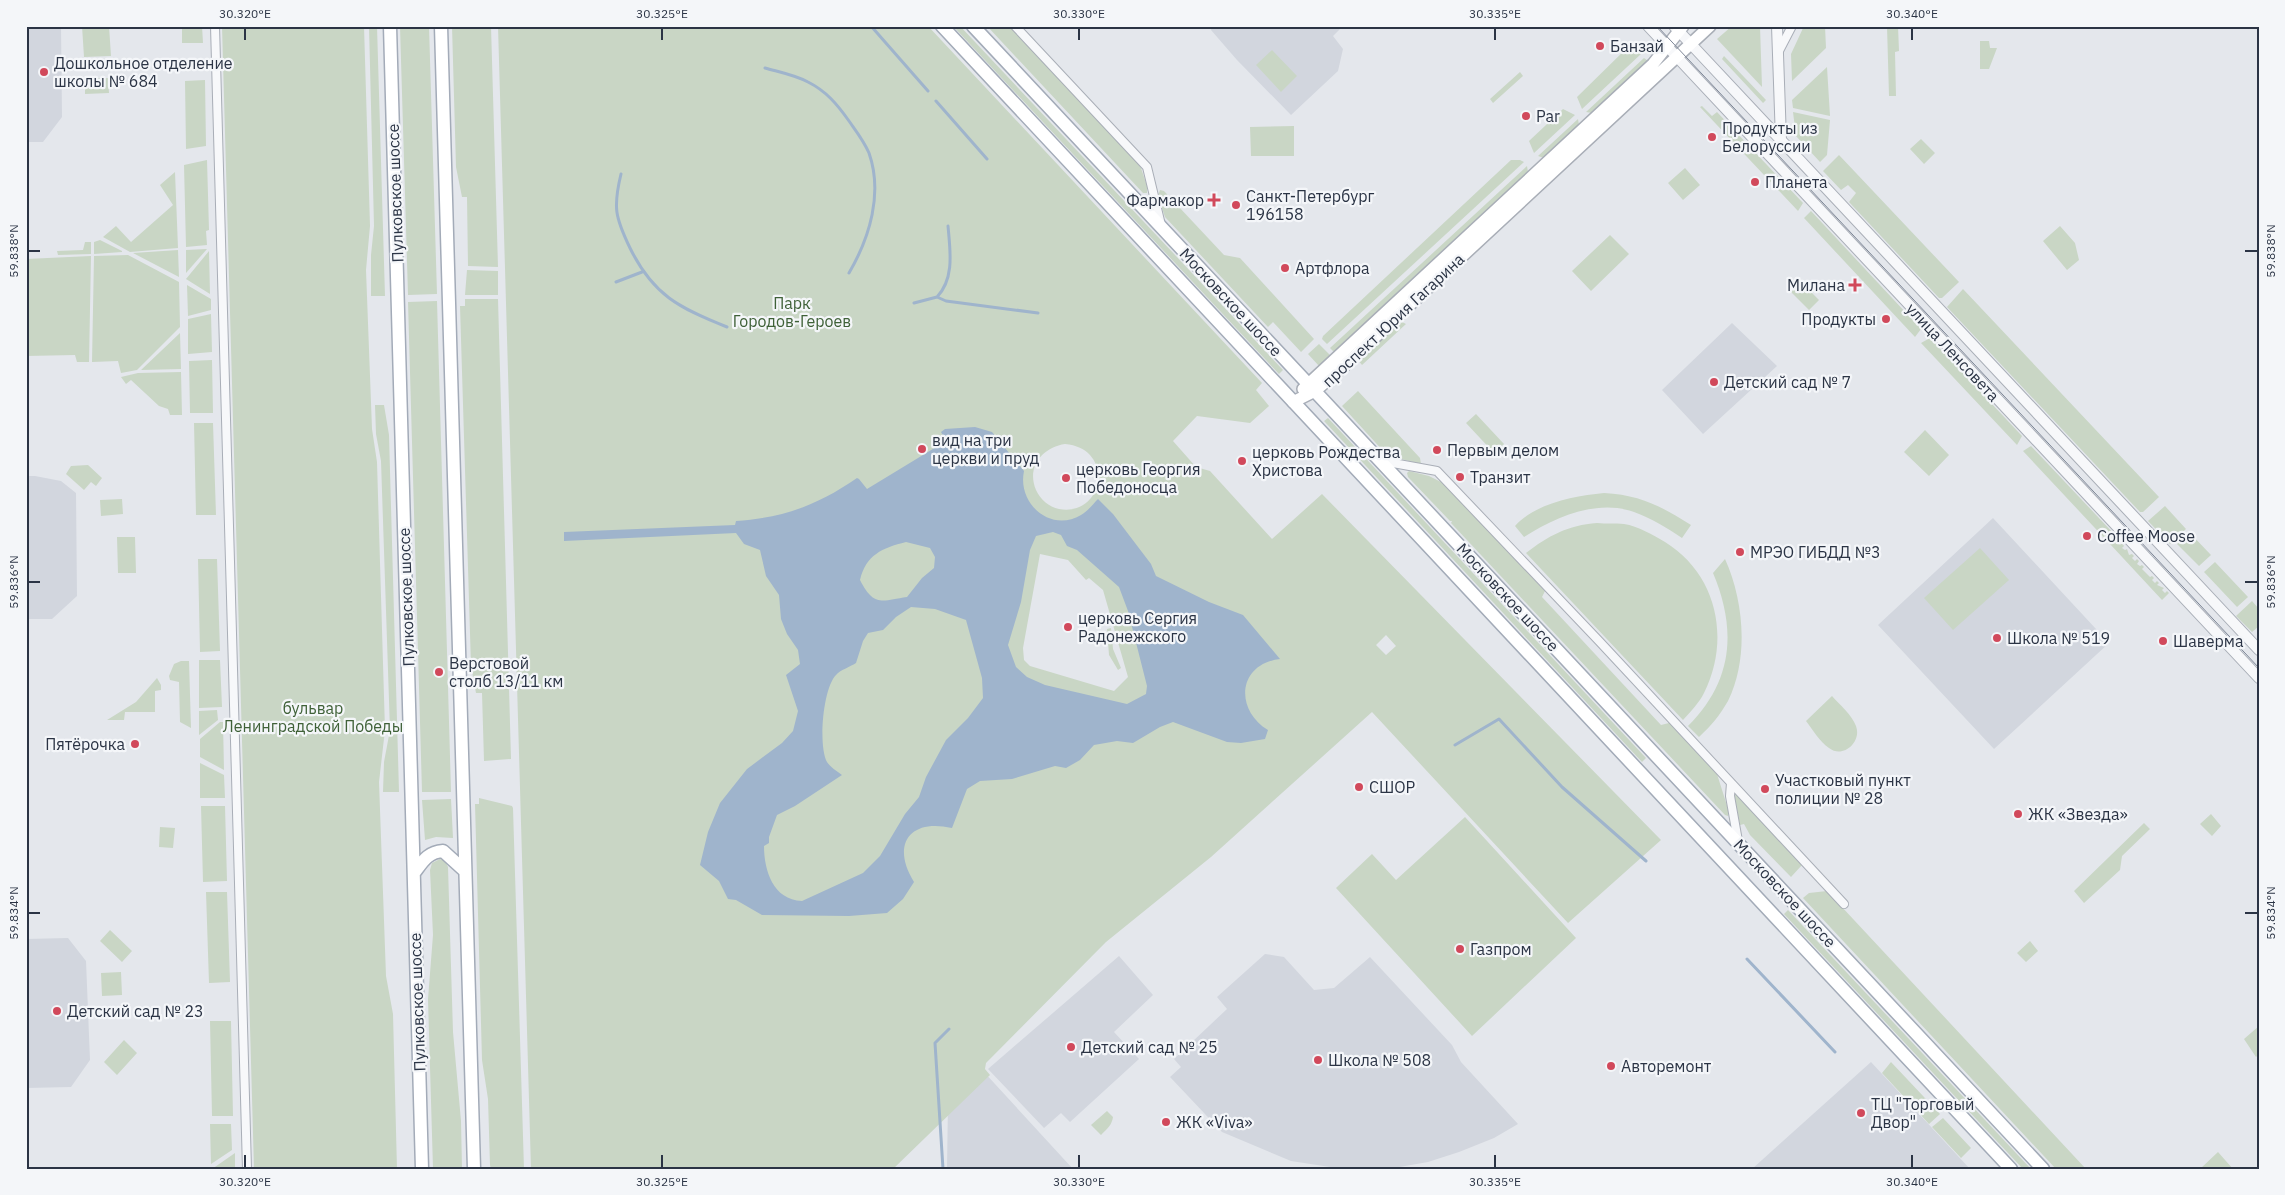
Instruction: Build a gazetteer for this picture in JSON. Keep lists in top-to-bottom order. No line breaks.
{"streets":{"main road":["Пулковское шоссе","Московское шоссе","проспект Юрия Гагарина"],"street":["улица Ленсовета"]},"crossings":[["Московское шоссе","проспект Юрия Гагарина"],["проспект Юрия Гагарина","улица Ленсовета"]],"parks":["Парк Городов-Героев","бульвар Ленинградской Победы"],"places":{"other":["Банзай","Дошкольное отделение школы № 684","Par","Продукты из Белоруссии","Планета","Санкт-Петербург 196158","Артфлора","Продукты","Детский сад № 7","вид на три церкви и пруд","Первым делом","церковь Рождества Христова","Транзит","церковь Георгия Победоносца","Coffee Moose","МРЭО ГИБДД №3","церковь Сергия Радонежского","Школа № 519","Шаверма","Верстовой столб 13/11 км","Пятёрочка","СШОР","Участковый пункт полиции № 28","ЖК «Звезда»","Газпром","Детский сад № 23","Детский сад № 25","Школа № 508","Авторемонт","ТЦ \"Торговый Двор\"","ЖК «Viva»"],"health":["Фармакор","Милана"]},"coordinates":["30.320°E","30.325°E","30.330°E","30.335°E","30.340°E","59.838°N","59.836°N","59.834°N"]}
